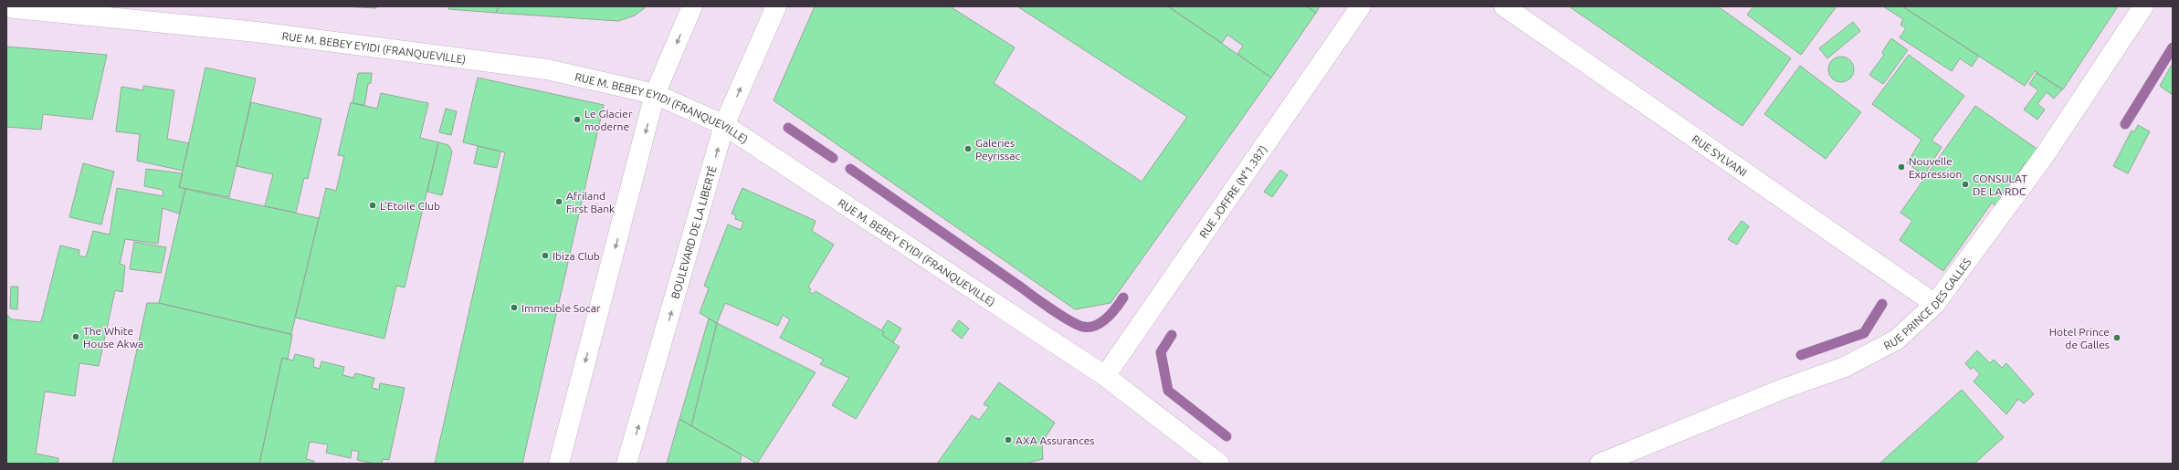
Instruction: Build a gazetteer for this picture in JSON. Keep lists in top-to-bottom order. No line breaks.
{"streets":{"street":["RUE M. BEBEY EYIDI (FRANQUEVILLE)","RUE SYLVANI","RUE JOFFRE (N°1.387)","BOULEVARD DE LA LIBERTÉ","RUE PRINCE DES GALLES"]},"crossings":[["RUE M. BEBEY EYIDI (FRANQUEVILLE)","RUE JOFFRE (N°1.387)"],["RUE M. BEBEY EYIDI (FRANQUEVILLE)","BOULEVARD DE LA LIBERTÉ"],["RUE SYLVANI","RUE PRINCE DES GALLES"]],"places":["Le Glacier moderne","Galeries Peyrissac","Nouvelle Expression","CONSULAT DE LA RDC","Afriland First Bank","L'Etoile Club","Ibiza Club","Immeuble Socar","The White House Akwa","Hotel Prince de Galles","AXA Assurances"]}
